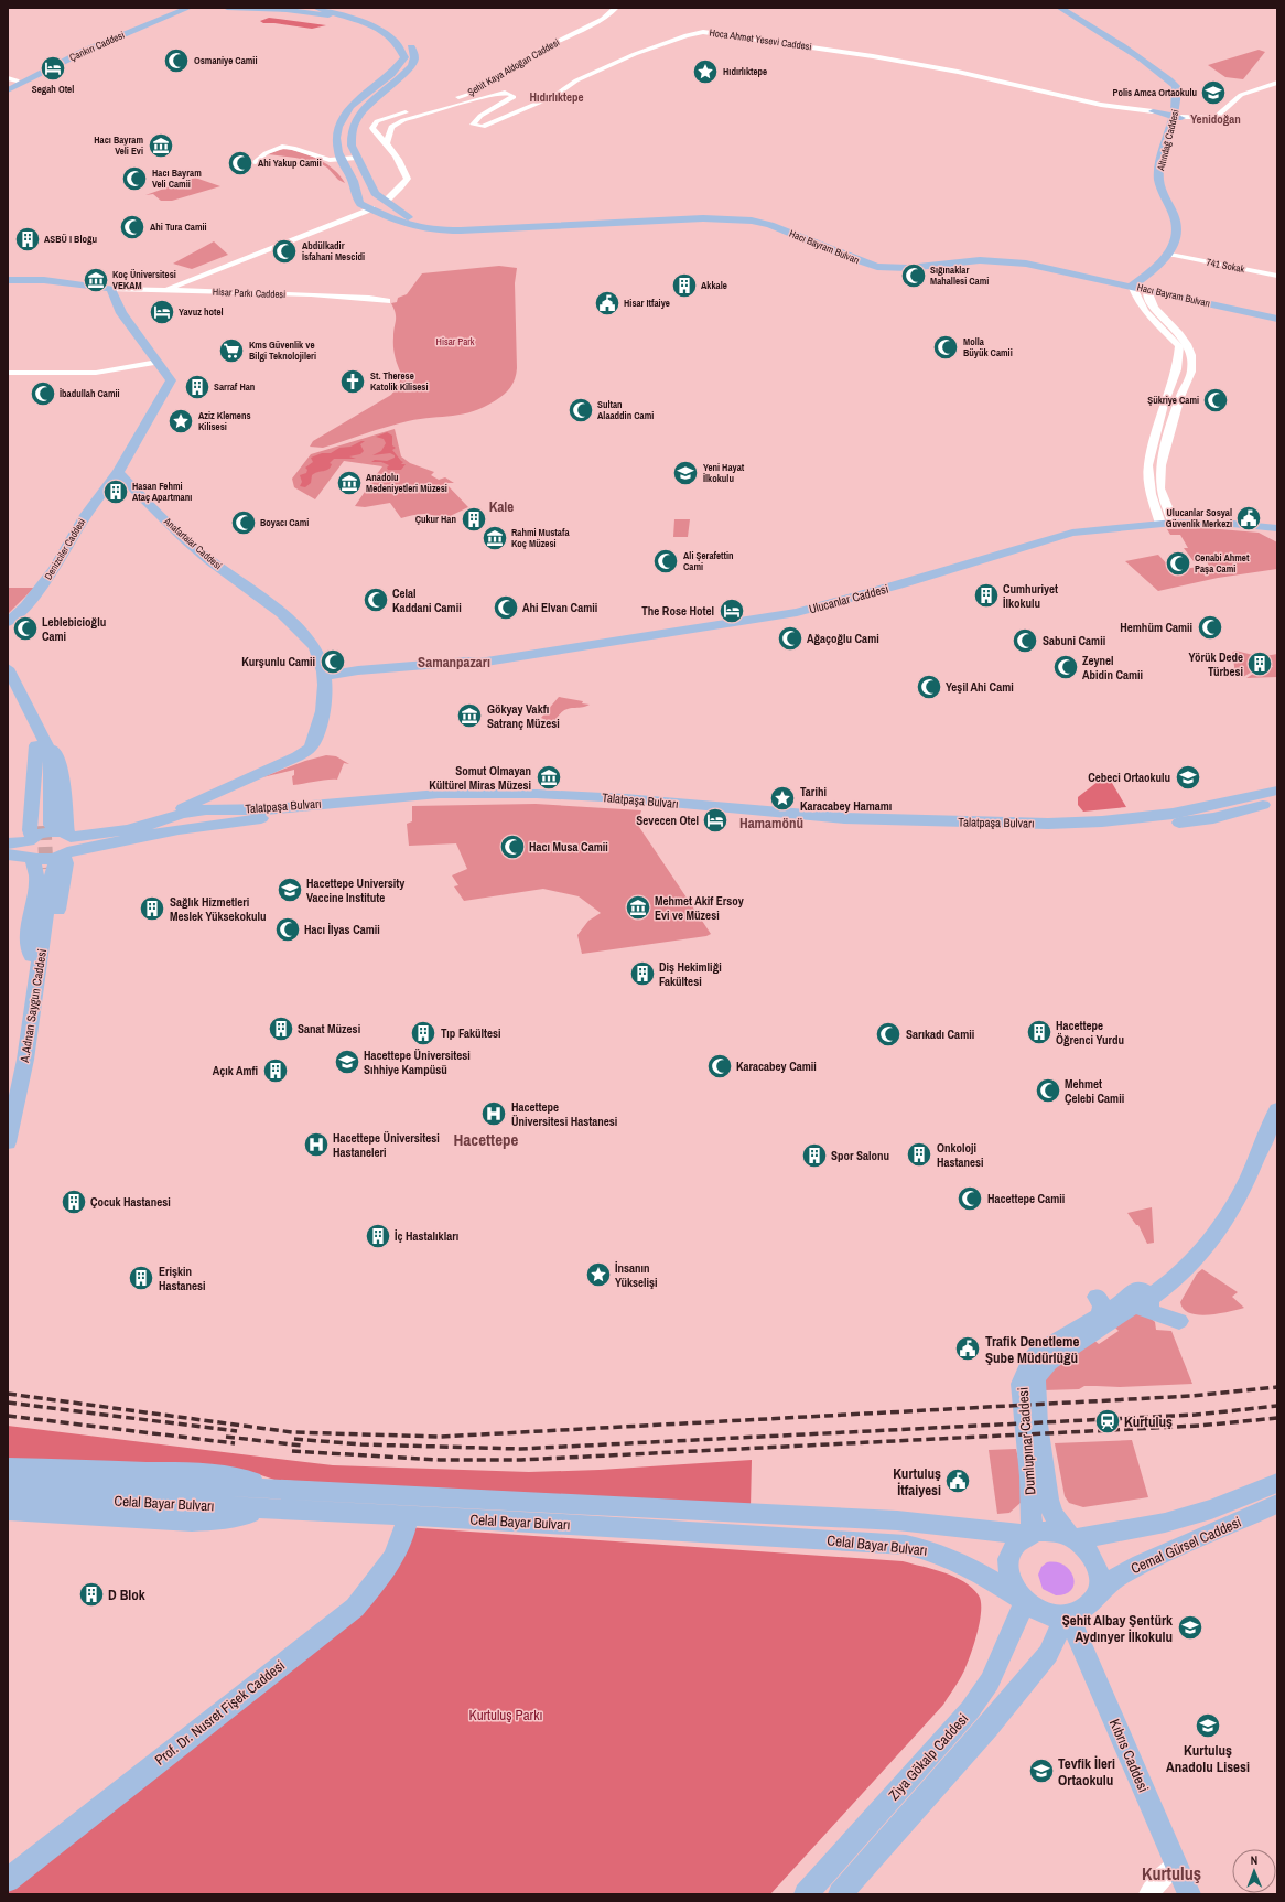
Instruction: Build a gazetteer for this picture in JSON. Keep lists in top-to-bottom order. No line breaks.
{"streets":{"main road":["Hoca Ahmet Yesevi Caddesi","Çankırı Caddesi","Altındağ Caddesi","Hacı Bayram Bulvarı","Anafartalar Caddesi","Denizciler Caddesi","Ulucanlar Caddesi","Talatpaşa Bulvarı","A.Adnan Saygun Caddesi","Dumlupınar Caddesi","Celal Bayar Bulvarı","Cemal Gürsel Caddesi","Prof. Dr. Nusret Fişek Caddesi","Kıbrıs Caddesi","Ziya Gökalp Caddesi"],"street":["Şehit Kaya Aldoğan Caddesi","741 Sokak","Hisar Parkı Caddesi"]},"crossings":[["Hoca Ahmet Yesevi Caddesi","Şehit Kaya Aldoğan Caddesi"],["Hoca Ahmet Yesevi Caddesi","Altındağ Caddesi"],["Altındağ Caddesi","Hacı Bayram Bulvarı"],["Altındağ Caddesi","741 Sokak"],["Anafartalar Caddesi","Denizciler Caddesi"],["Anafartalar Caddesi","Ulucanlar Caddesi"],["Talatpaşa Bulvarı","A.Adnan Saygun Caddesi"],["Dumlupınar Caddesi","Celal Bayar Bulvarı"],["Dumlupınar Caddesi","Cemal Gürsel Caddesi"],["Dumlupınar Caddesi","Kıbrıs Caddesi"],["Dumlupınar Caddesi","Ziya Gökalp Caddesi"],["Celal Bayar Bulvarı","Cemal Gürsel Caddesi"],["Celal Bayar Bulvarı","Kıbrıs Caddesi"],["Celal Bayar Bulvarı","Ziya Gökalp Caddesi"],["Cemal Gürsel Caddesi","Kıbrıs Caddesi"],["Cemal Gürsel Caddesi","Ziya Gökalp Caddesi"],["Kıbrıs Caddesi","Ziya Gökalp Caddesi"]],"districts":["Hıdırlıktepe","Yenidoğan","Kale","Samanpazarı","Hamamönü","Hacettepe","Kurtuluş"],"parks":["Hisar Park","Kurtuluş Parkı"],"places":{"mosque":["Osmaniye Camii","Ahi Yakup Camii","Hacı Bayram Veli Camii","Ahi Tura Camii","Abdülkadir İsfahani Mescidi","Sığınaklar Mahallesi Cami","Molla Büyük Camii","İbadullah Camii","Şükriye Cami","Sultan Alaaddin Cami","Boyacı Cami","Ali Şerafettin Cami","Cenabi Ahmet Paşa Cami","Celal Kaddani Camii","Ahi Elvan Camii","Hemhüm Camii","Leblebicioğlu Cami","Ağaçoğlu Cami","Sabuni Camii","Kurşunlu Camii","Zeynel Abidin Camii","Yeşil Ahi Cami","Hacı Musa Camii","Hacı İlyas Camii","Sarıkadı Camii","Karacabey Camii","Mehmet Çelebi Camii","Hacettepe Camii"],"hotel":["Segah Otel","Yavuz hotel","The Rose Hotel","Sevecen Otel"],"place":["Hıdırlıktepe","Aziz Klemens Kilisesi","Tarihi Karacabey Hamamı","İnsanın Yükselişi"],"school or university":["Polis Amca Ortaokulu","Yeni Hayat İlkokulu","Cebeci Ortaokulu","Hacettepe University Vaccine Institute","Hacettepe Üniversitesi Sıhhiye Kampüsü","Şehit Albay Şentürk Aydınyer İlkokulu","Kurtuluş Anadolu Lisesi","Tevfik İleri Ortaokulu"],"museum":["Hacı Bayram Veli Evi","Koç Üniversitesi VEKAM","Anadolu Medeniyetleri Müzesi","Rahmi Mustafa Koç Müzesi","Gökyay Vakfı Satranç Müzesi","Somut Olmayan Kültürel Miras Müzesi","Mehmet Akif Ersoy Evi ve Müzesi"],"building":["ASBÜ I Bloğu","Akkale","Sarraf Han","Hasan Fehmi Ataç Apartmanı","Çukur Han","Cumhuriyet İlkokulu","Yörük Dede Türbesi","Sağlık Hizmetleri Meslek Yüksekokulu","Diş Hekimliği Fakültesi","Sanat Müzesi","Hacettepe Öğrenci Yurdu","Tıp Fakültesi","Açık Amfi","Onkoloji Hastanesi","Spor Salonu","Çocuk Hastanesi","İç Hastalıkları","Erişkin Hastanesi","D Blok"],"public building":["Hisar Itfaiye","Ulucanlar Sosyal Güvenlik Merkezi","Trafik Denetleme Şube Müdürlüğü","Kurtuluş İtfaiyesi"],"supermarket":["Kms Güvenlik ve Bilgi Teknolojileri"],"church":["St. Therese Katolik Kilisesi"],"hospital":["Hacettepe Üniversitesi Hastanesi","Hacettepe Üniversitesi Hastaneleri"],"station":["Kurtuluş"]},"north":"top"}
